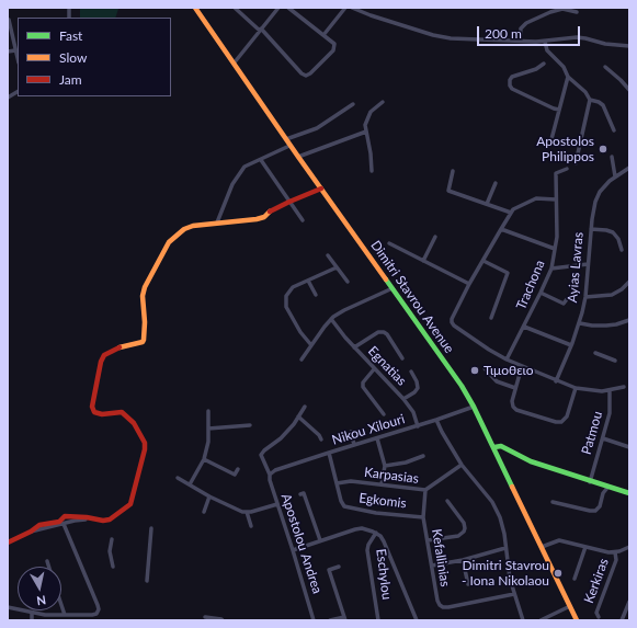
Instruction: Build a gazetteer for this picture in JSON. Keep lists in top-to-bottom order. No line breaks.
{"streets":{"street":["Ayias Lavras","Trachona","Dimitri Stavrou Avenue","Egnatias","Nikou Xilouri","Patmou","Karpasias","Egkomis","Apostolou Andrea","Kefallinias","Eschylou","Kerkiras"]},"crossings":[["Dimitri Stavrou Avenue","Nikou Xilouri"],["Egnatias","Nikou Xilouri"],["Nikou Xilouri","Egkomis"],["Nikou Xilouri","Apostolou Andrea"],["Karpasias","Egkomis"],["Karpasias","Kefallinias"],["Egkomis","Kefallinias"]],"places":["Apostolos Philippos","Τιμοθειο","Dimitri Stavrou - Iona Nikolaou"],"legend":["Fast","Slow","Jam"],"scale_bar":"200 m","north":"bottom"}
